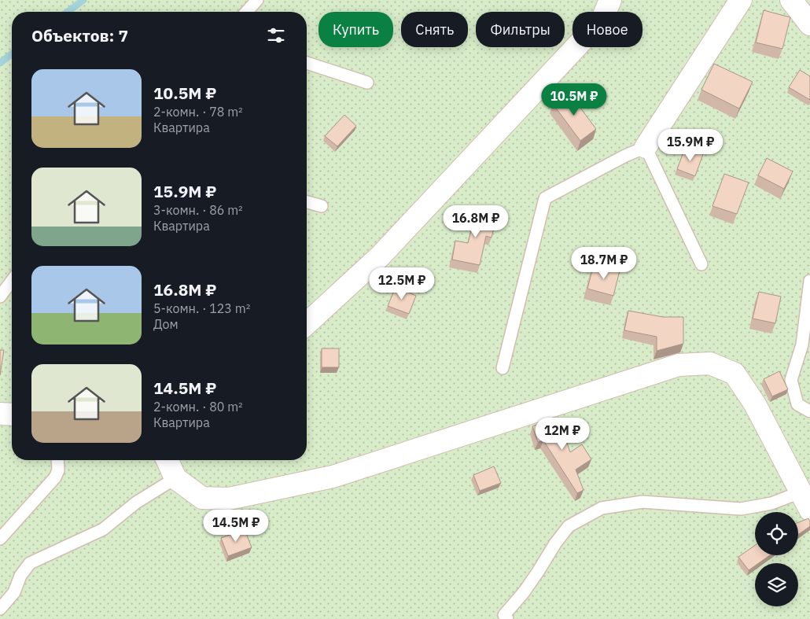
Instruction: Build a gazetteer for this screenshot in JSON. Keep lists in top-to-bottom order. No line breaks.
{"page":{"chip":["Купить","Снять","Фильтры","Новое"],"heading":"Объектов: 7","list":[{"name":"10.5M ₽","note":"2-комн. · 78 m² · Квартира"},{"name":"15.9M ₽","note":"3-комн. · 86 m² · Квартира"},{"name":"16.8M ₽","note":"5-комн. · 123 m² · Дом"},{"name":"14.5M ₽","note":"2-комн. · 80 m² · Квартира"}],"price":["10.5M ₽","15.9M ₽","16.8M ₽","18.7M ₽","12.5M ₽","12M ₽","14.5M ₽"]}}
